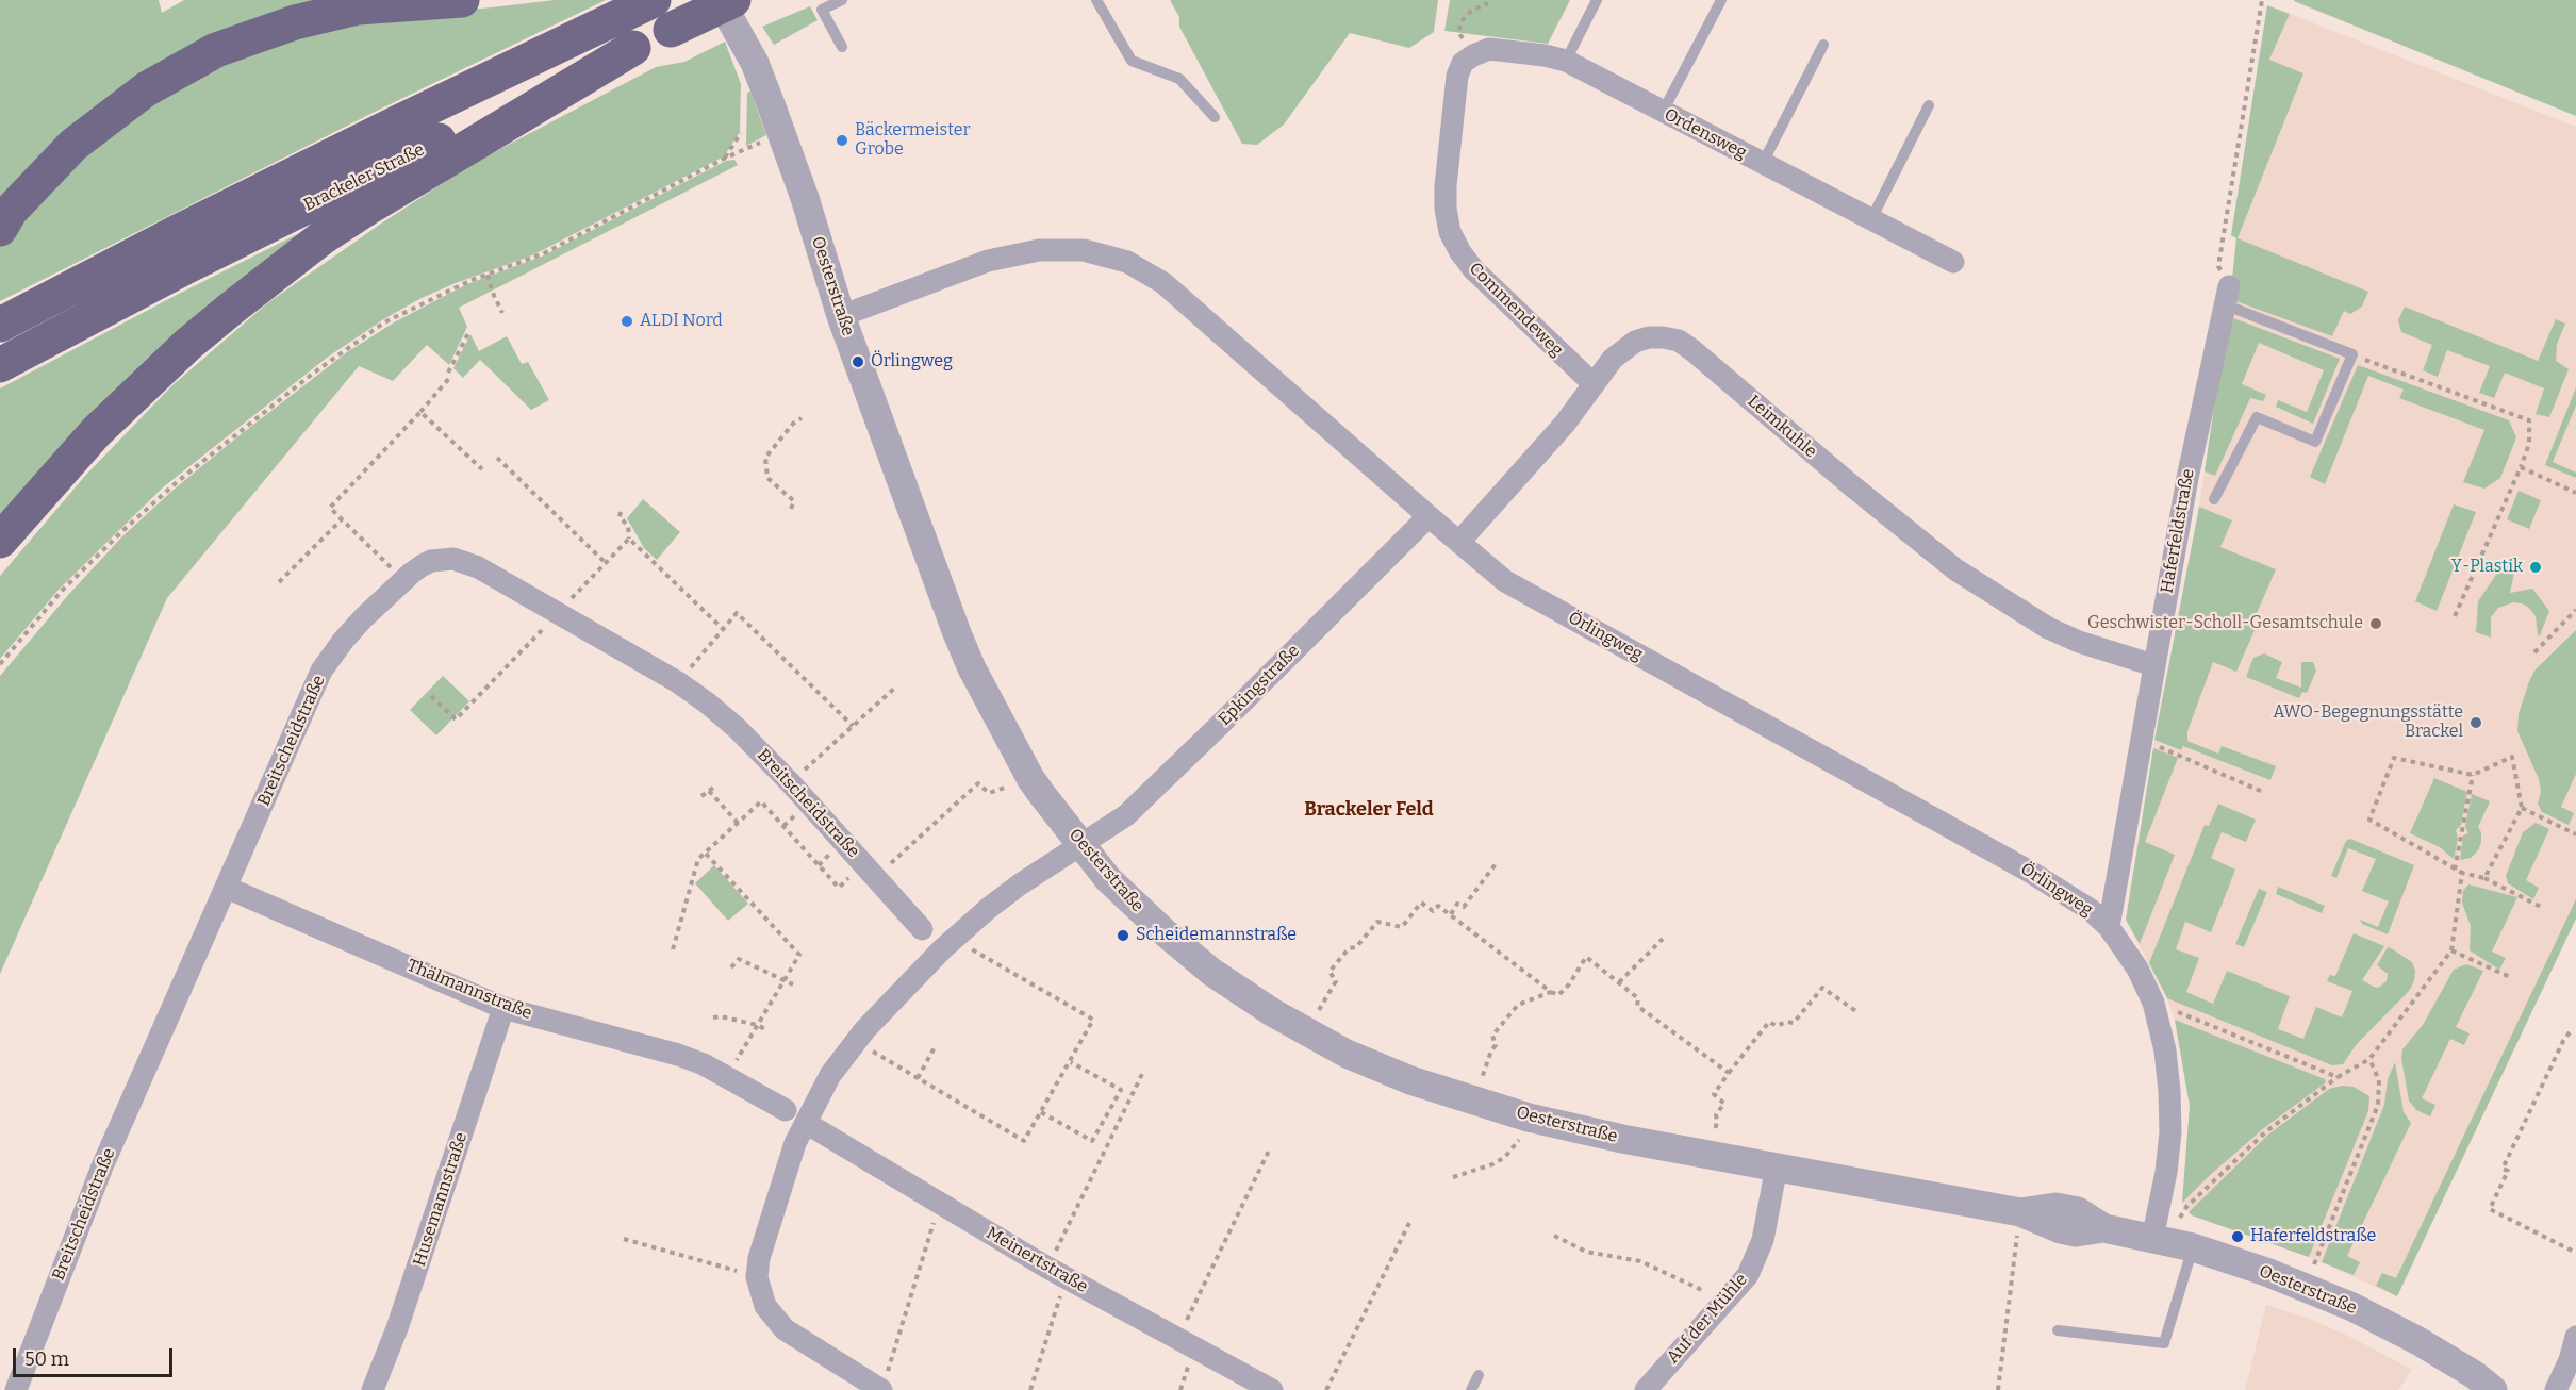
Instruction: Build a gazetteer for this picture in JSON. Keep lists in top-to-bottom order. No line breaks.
{"streets":{"highway":["Brackeler Straße"],"street":["Ordensweg","Oesterstraße","Commendeweg","Leimkuhle","Haferfeldstraße","Örlingweg","Epkingstraße","Breitscheidstraße","Thälmannstraße","Husemannstraße","Meinertstraße","Auf der Mühle"]},"crossings":[["Ordensweg","Commendeweg"],["Oesterstraße","Örlingweg"],["Oesterstraße","Epkingstraße"],["Oesterstraße","Auf der Mühle"],["Commendeweg","Leimkuhle"],["Leimkuhle","Haferfeldstraße"],["Leimkuhle","Örlingweg"],["Haferfeldstraße","Örlingweg"],["Örlingweg","Epkingstraße"],["Breitscheidstraße","Thälmannstraße"],["Thälmannstraße","Husemannstraße"]],"districts":["Brackeler Feld"],"places":["Bäckermeister Grobe","ALDI Nord","Örlingweg","Y-Plastik","Geschwister-Scholl-Gesamtschule","AWO-Begegnungsstätte Brackel","Scheidemannstraße","Haferfeldstraße"],"scale_bar":"50 m"}
